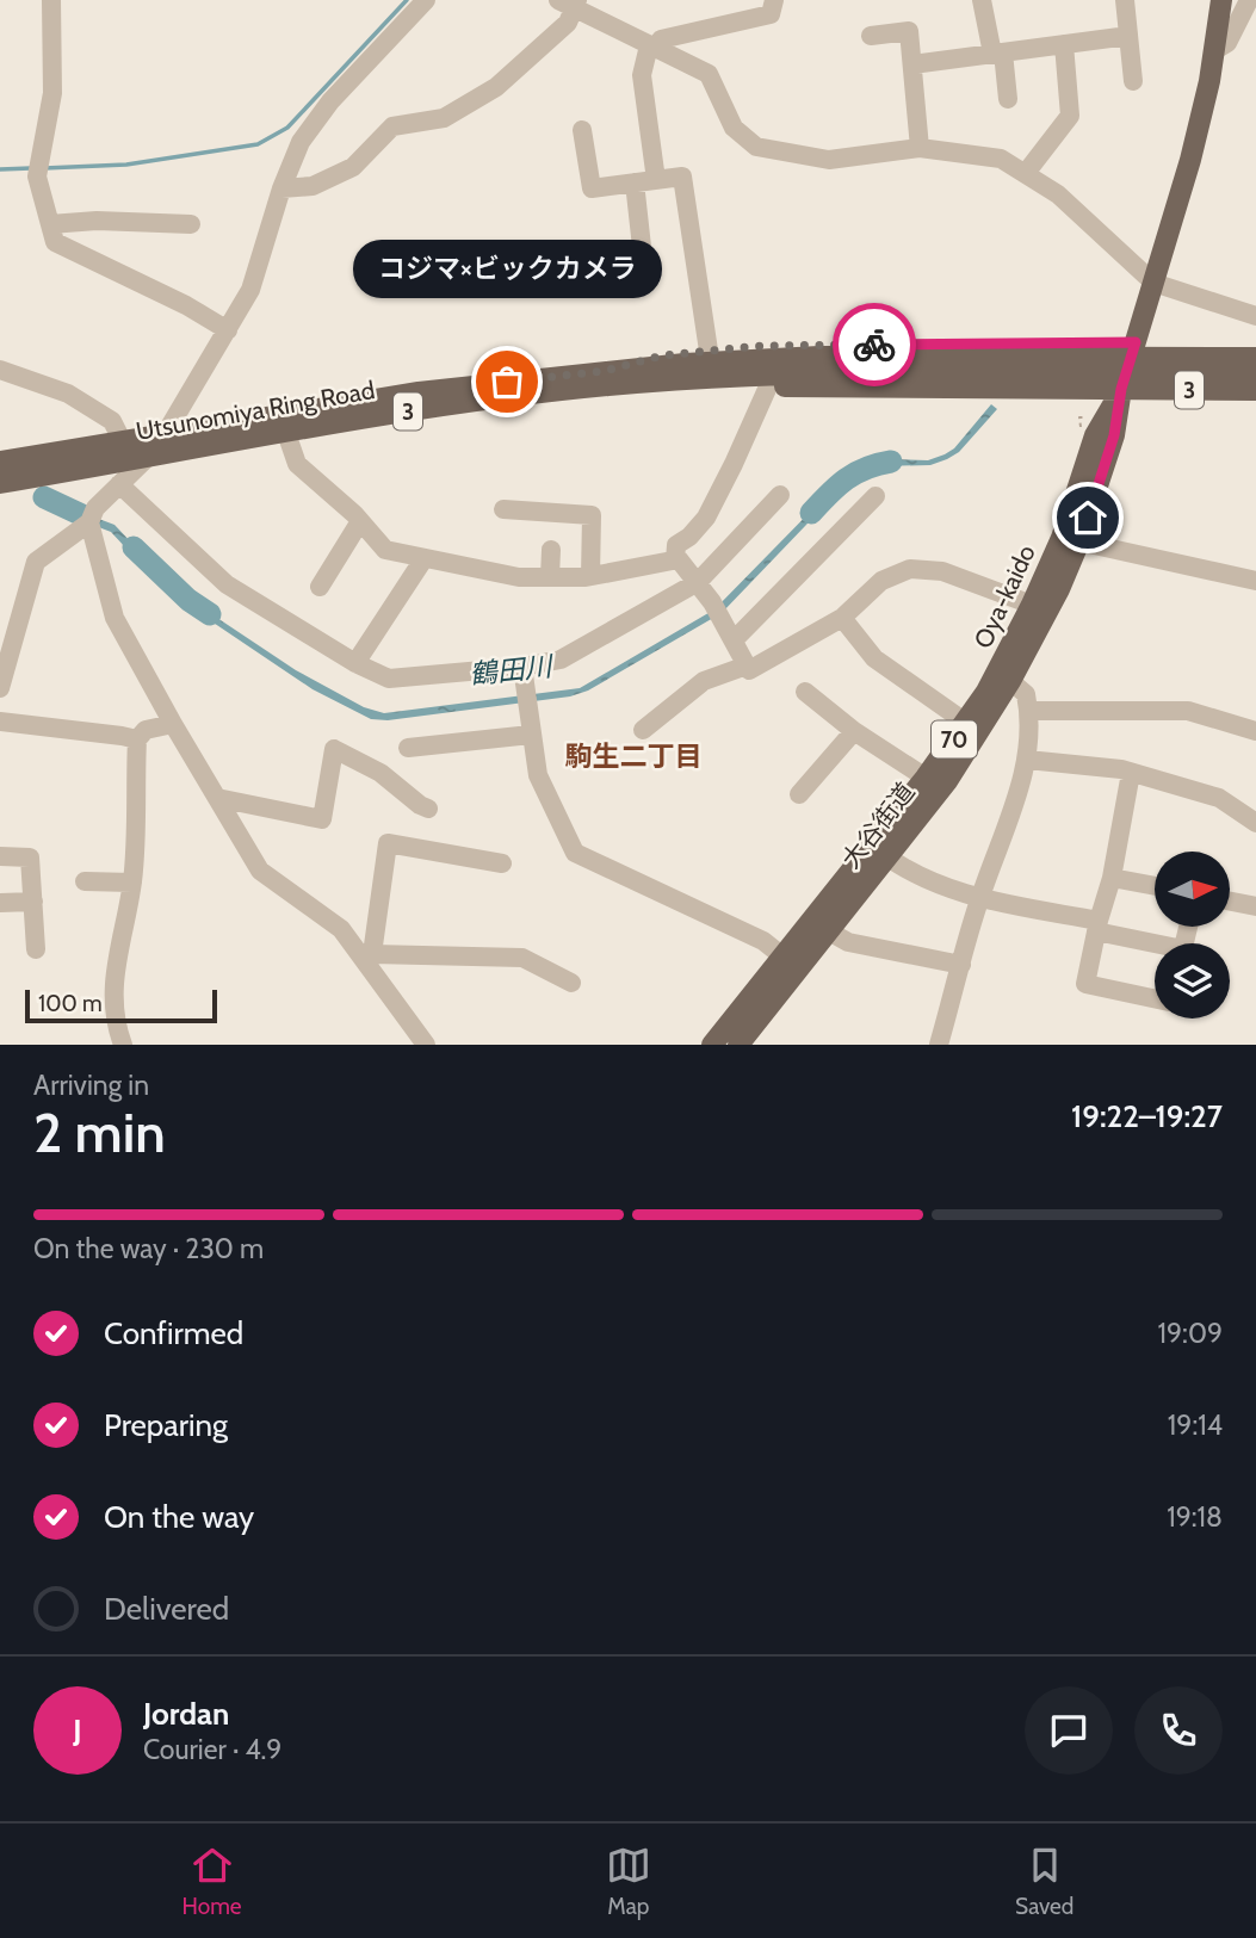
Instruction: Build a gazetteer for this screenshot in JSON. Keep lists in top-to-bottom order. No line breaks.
{"streets":{"main road":["3","Utsunomiya Ring Road","Oya-kaido","70","大谷街道"]},"crossings":[["3","Utsunomiya Ring Road"],["3","Oya-kaido"],["Oya-kaido","大谷街道"]],"districts":["駒生二丁目"],"water":["鶴田川"],"places":["コジマ×ビックカメラ"],"scale_bar":"100 m","north":"right","page":{"bubble":"コジマ×ビックカメラ","scale":"100 m","heading":["2 min","Arriving in","19:22–19:27"],"panel":["Jordan","Courier · 4.9"],"bar":"On the way · 230 m","list":[["Confirmed","19:09"],["Preparing","19:14"],["On the way","19:18"],"Delivered"],"round":"J","tabs":["Home","Map","Saved"]}}
